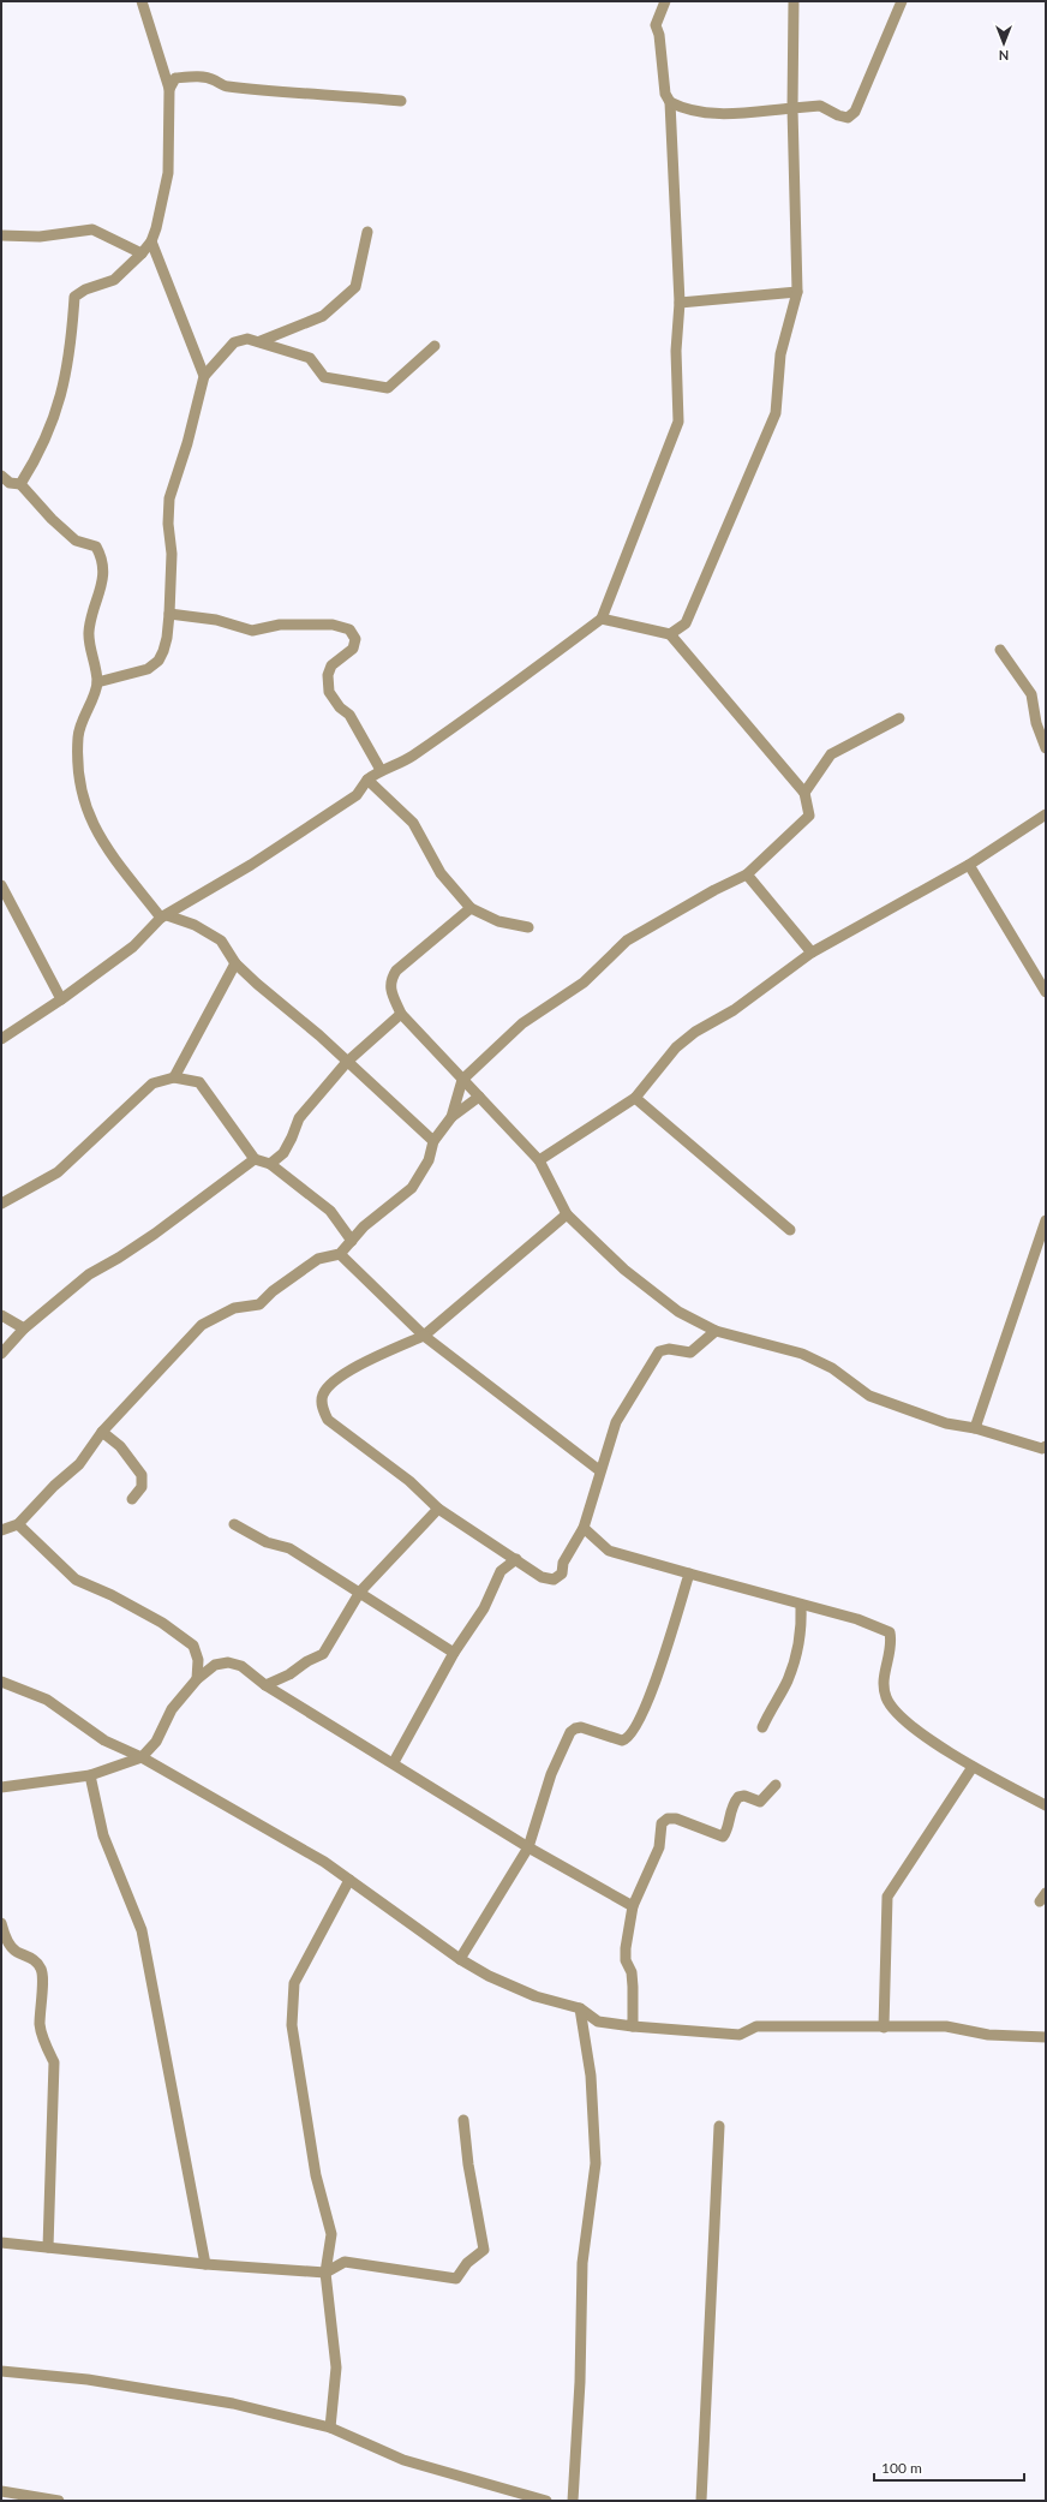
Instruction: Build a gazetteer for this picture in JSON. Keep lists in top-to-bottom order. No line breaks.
{"scale_bar":"100 m","north":"bottom"}
